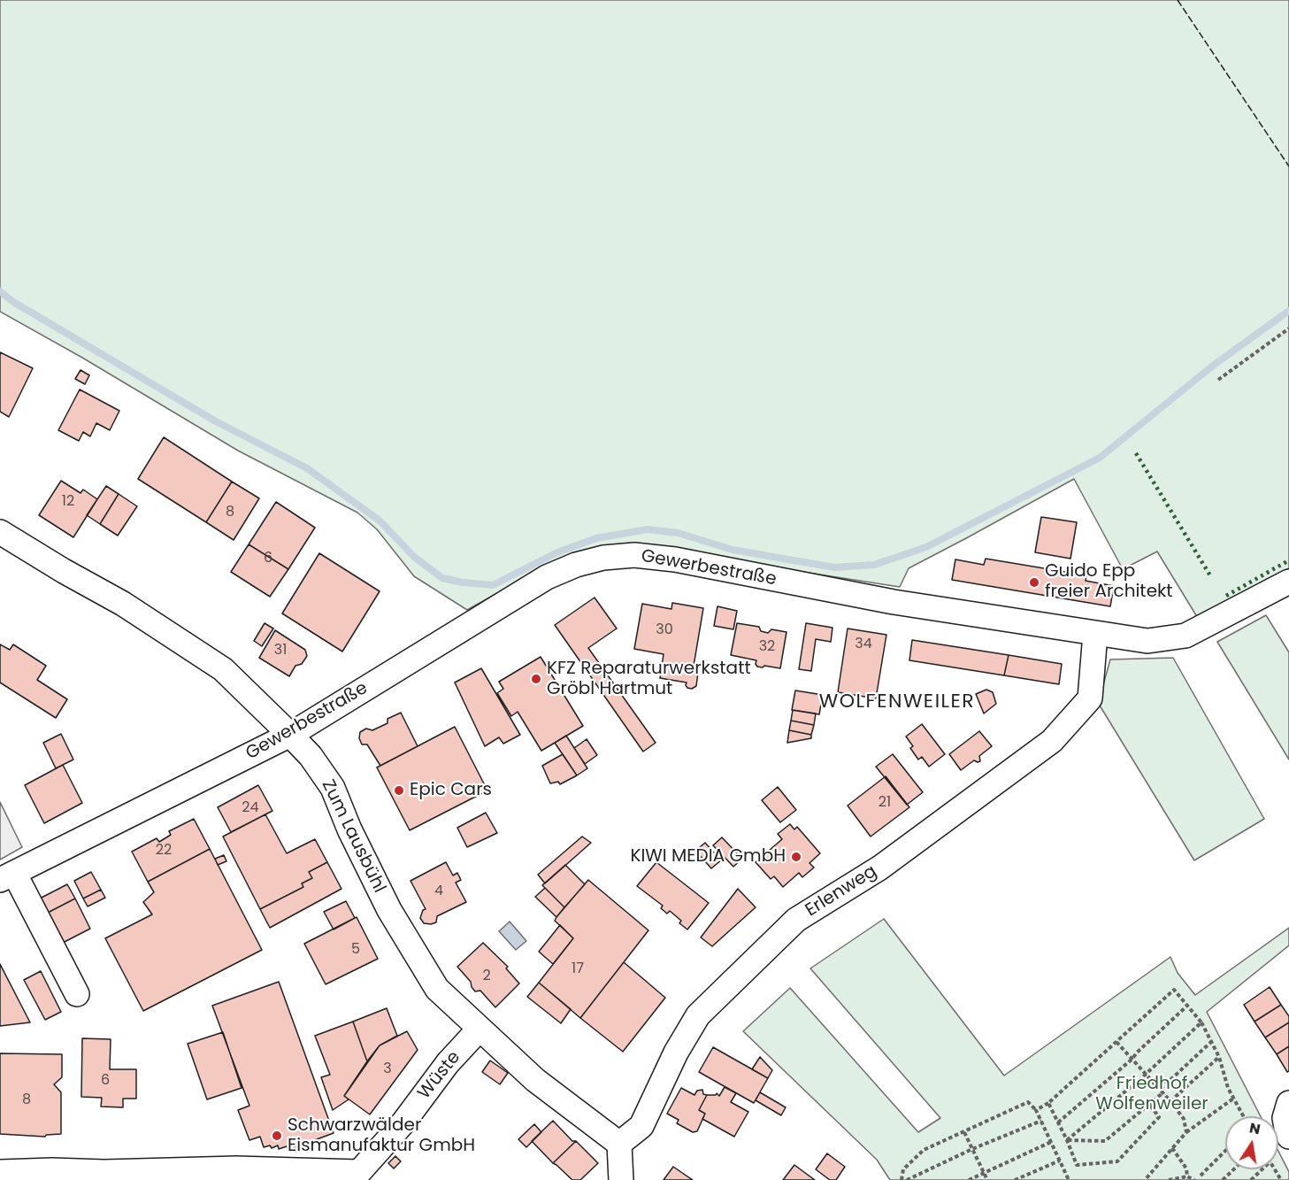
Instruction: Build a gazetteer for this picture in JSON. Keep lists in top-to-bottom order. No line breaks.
{"streets":{"street":["Gewerbestraße","Zum Lausbühl","Erlenweg","Wüste"]},"crossings":[["Gewerbestraße","Zum Lausbühl"],["Gewerbestraße","Erlenweg"],["Zum Lausbühl","Erlenweg"],["Zum Lausbühl","Wüste"]],"districts":["WOLFENWEILER"],"parks":["Friedhof Wolfenweiler"],"places":["Guido Epp freier Architekt","KFZ Reparaturwerkstatt Gröbl Hartmut","Epic Cars","KIWI MEDIA GmbH","Schwarzwälder Eismanufaktur GmbH"],"house_numbers":["12","8","6","30","34","32","31","21","24","22","4","5","17","2","3","6","8"],"north":"top"}
